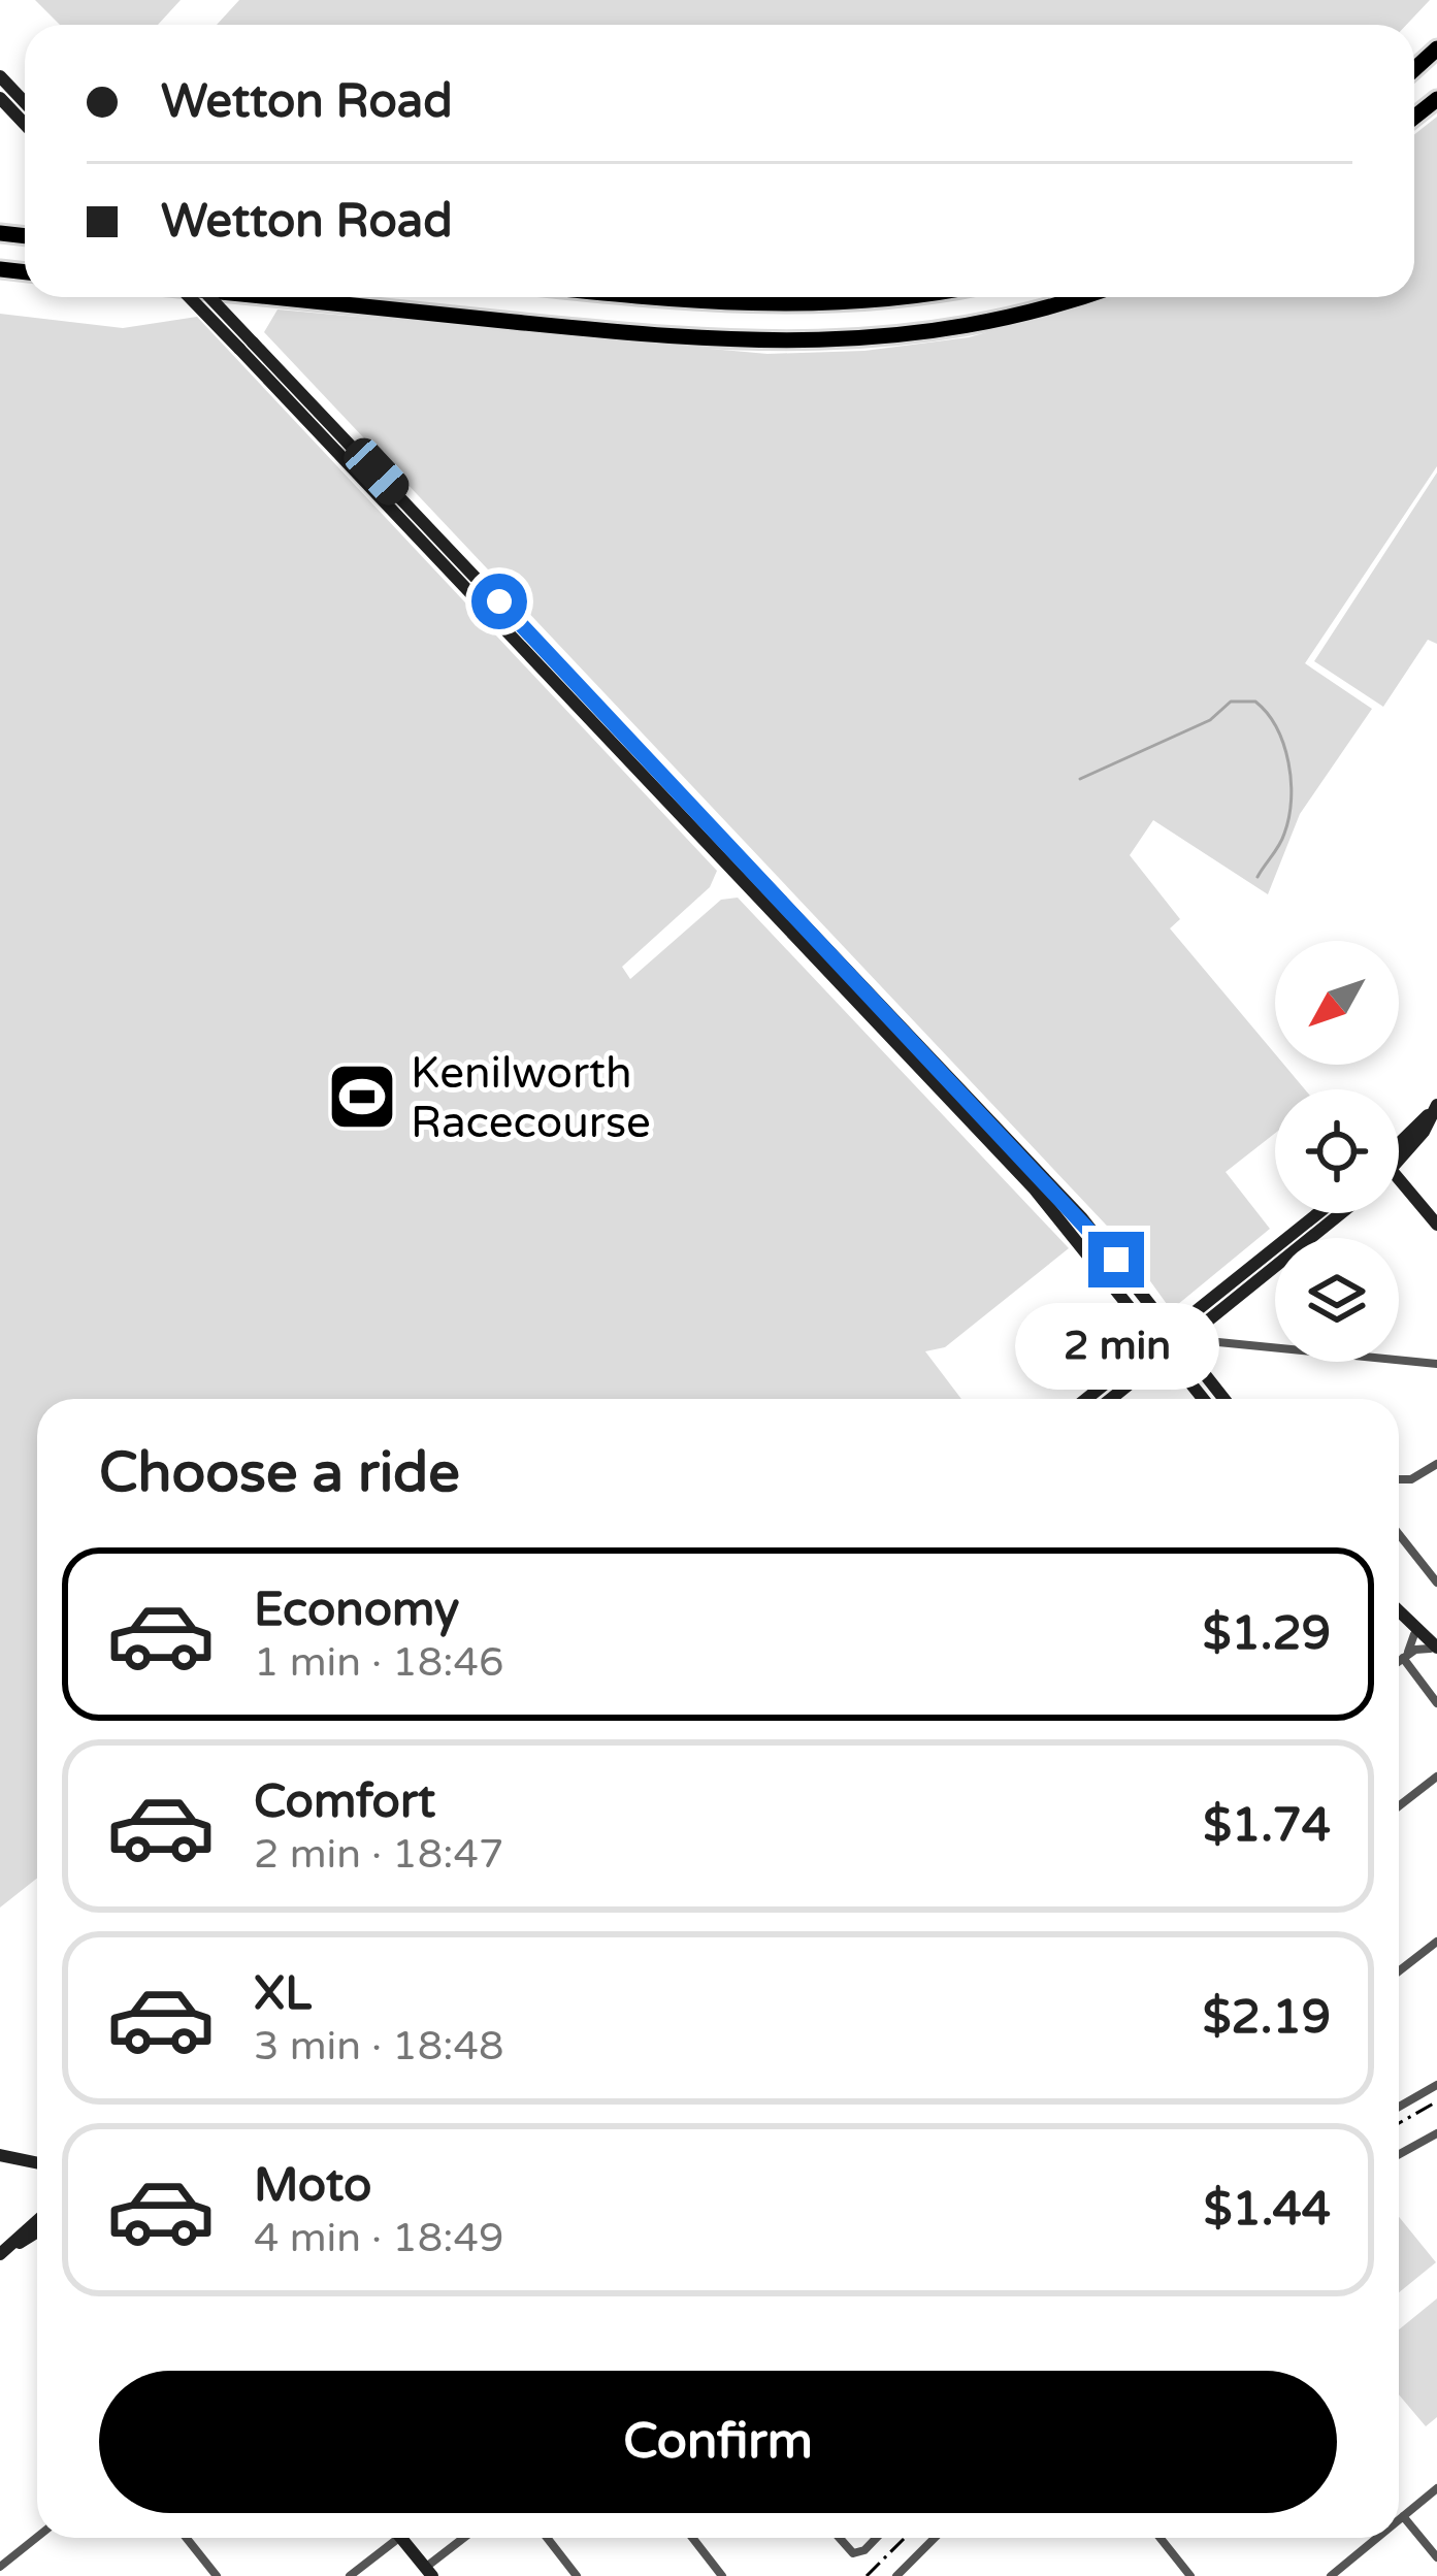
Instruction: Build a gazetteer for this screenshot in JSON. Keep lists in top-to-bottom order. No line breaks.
{"places":{"sports":["Kenilworth Racecourse"]},"north":"bottom left","page":{"banner":["Wetton Road","Wetton Road"],"bubble":"2 min","heading":"Choose a ride","list":[{"name":"Economy","note":"1 min · 18:46","value":"$1.29"},{"name":"Comfort","note":"2 min · 18:47","value":"$1.74"},{"name":"XL","note":"3 min · 18:48","value":"$2.19"},{"name":"Moto","note":"4 min · 18:49","value":"$1.44"}],"buttons":"Confirm"}}
